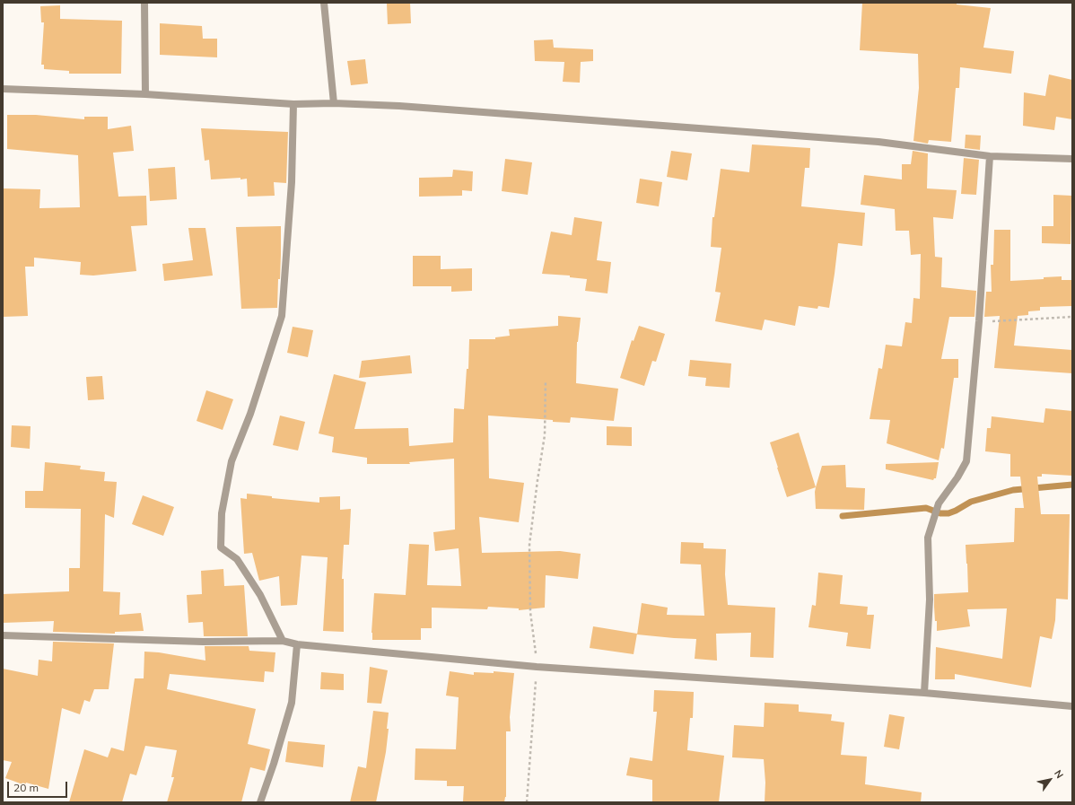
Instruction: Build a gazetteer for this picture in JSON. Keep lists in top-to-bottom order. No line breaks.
{"scale_bar":"20 m","north":"top right"}
